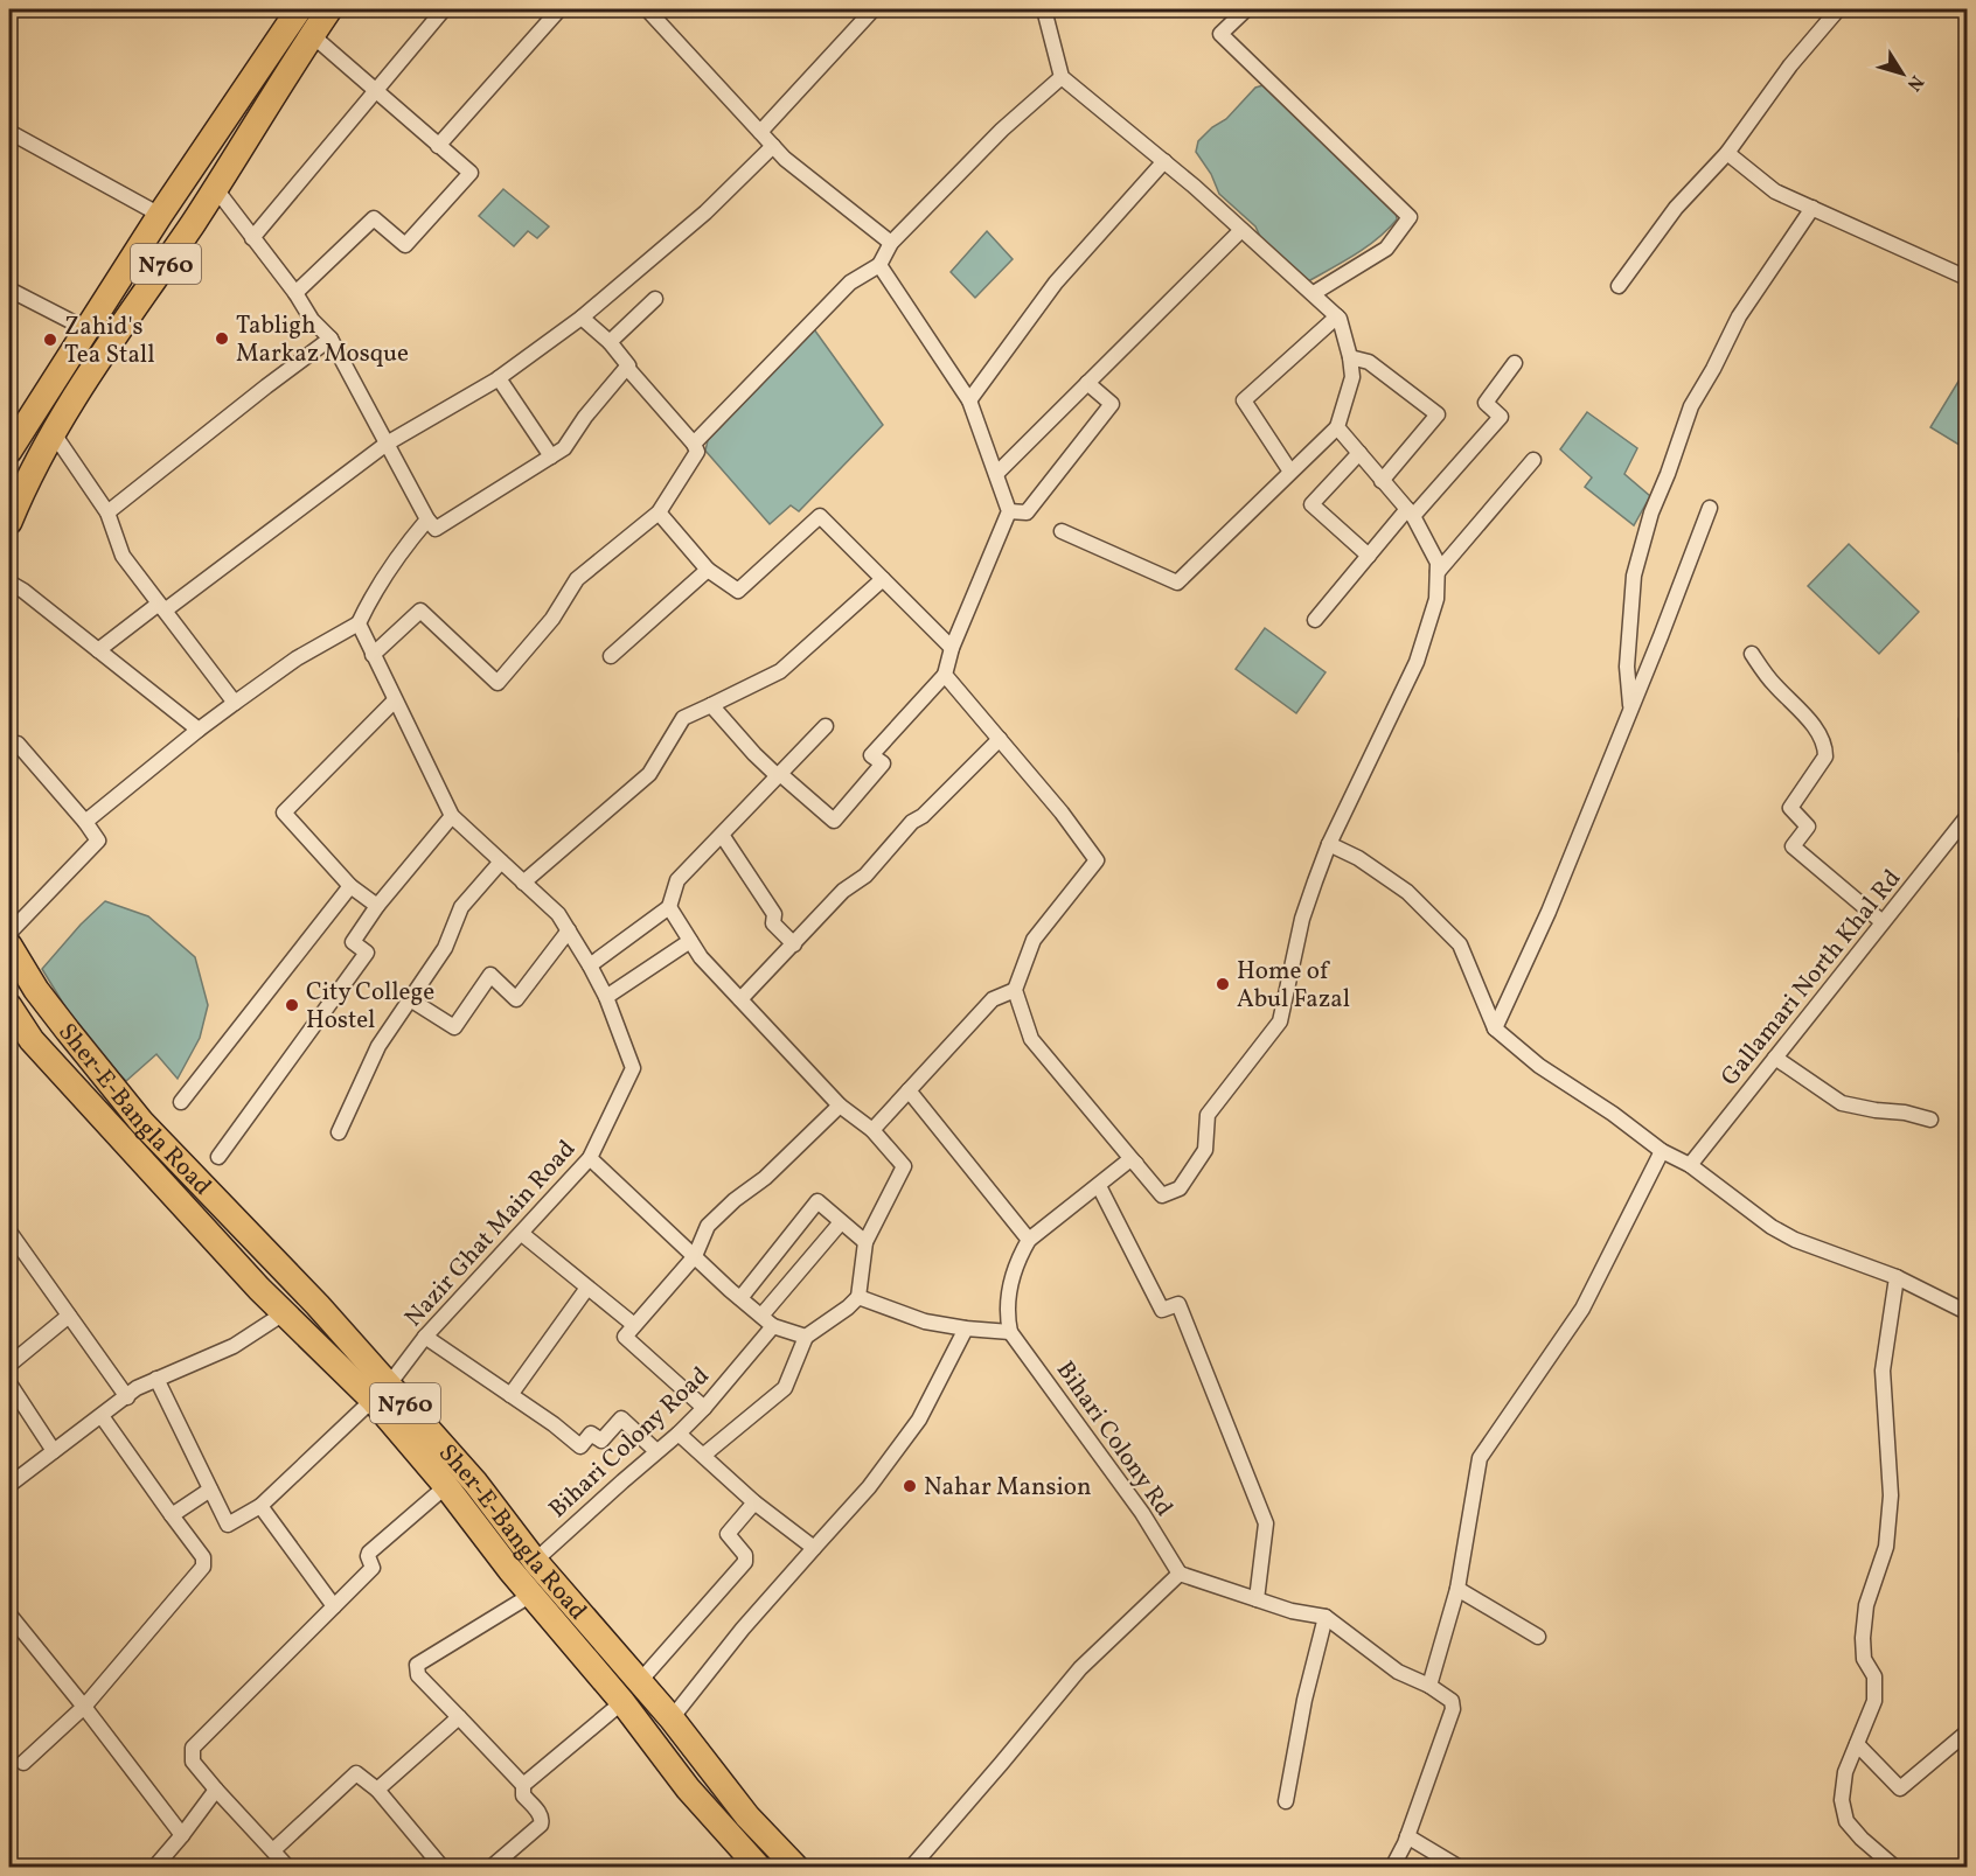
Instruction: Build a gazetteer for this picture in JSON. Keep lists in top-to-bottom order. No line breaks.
{"streets":{"highway":["N760","Sher-E-Bangla Road"],"street":["Gallamari North Khal Rd","Nazir Ghat Main Road","Bihari Colony Rd","Bihari Colony Road"]},"crossings":[["Sher-E-Bangla Road","Nazir Ghat Main Road"],["Sher-E-Bangla Road","Bihari Colony Road"]],"places":["Tabligh Markaz Mosque","Zahid's Tea Stall","Home of Abul Fazal","City College Hostel","Nahar Mansion"],"north":"bottom right"}
